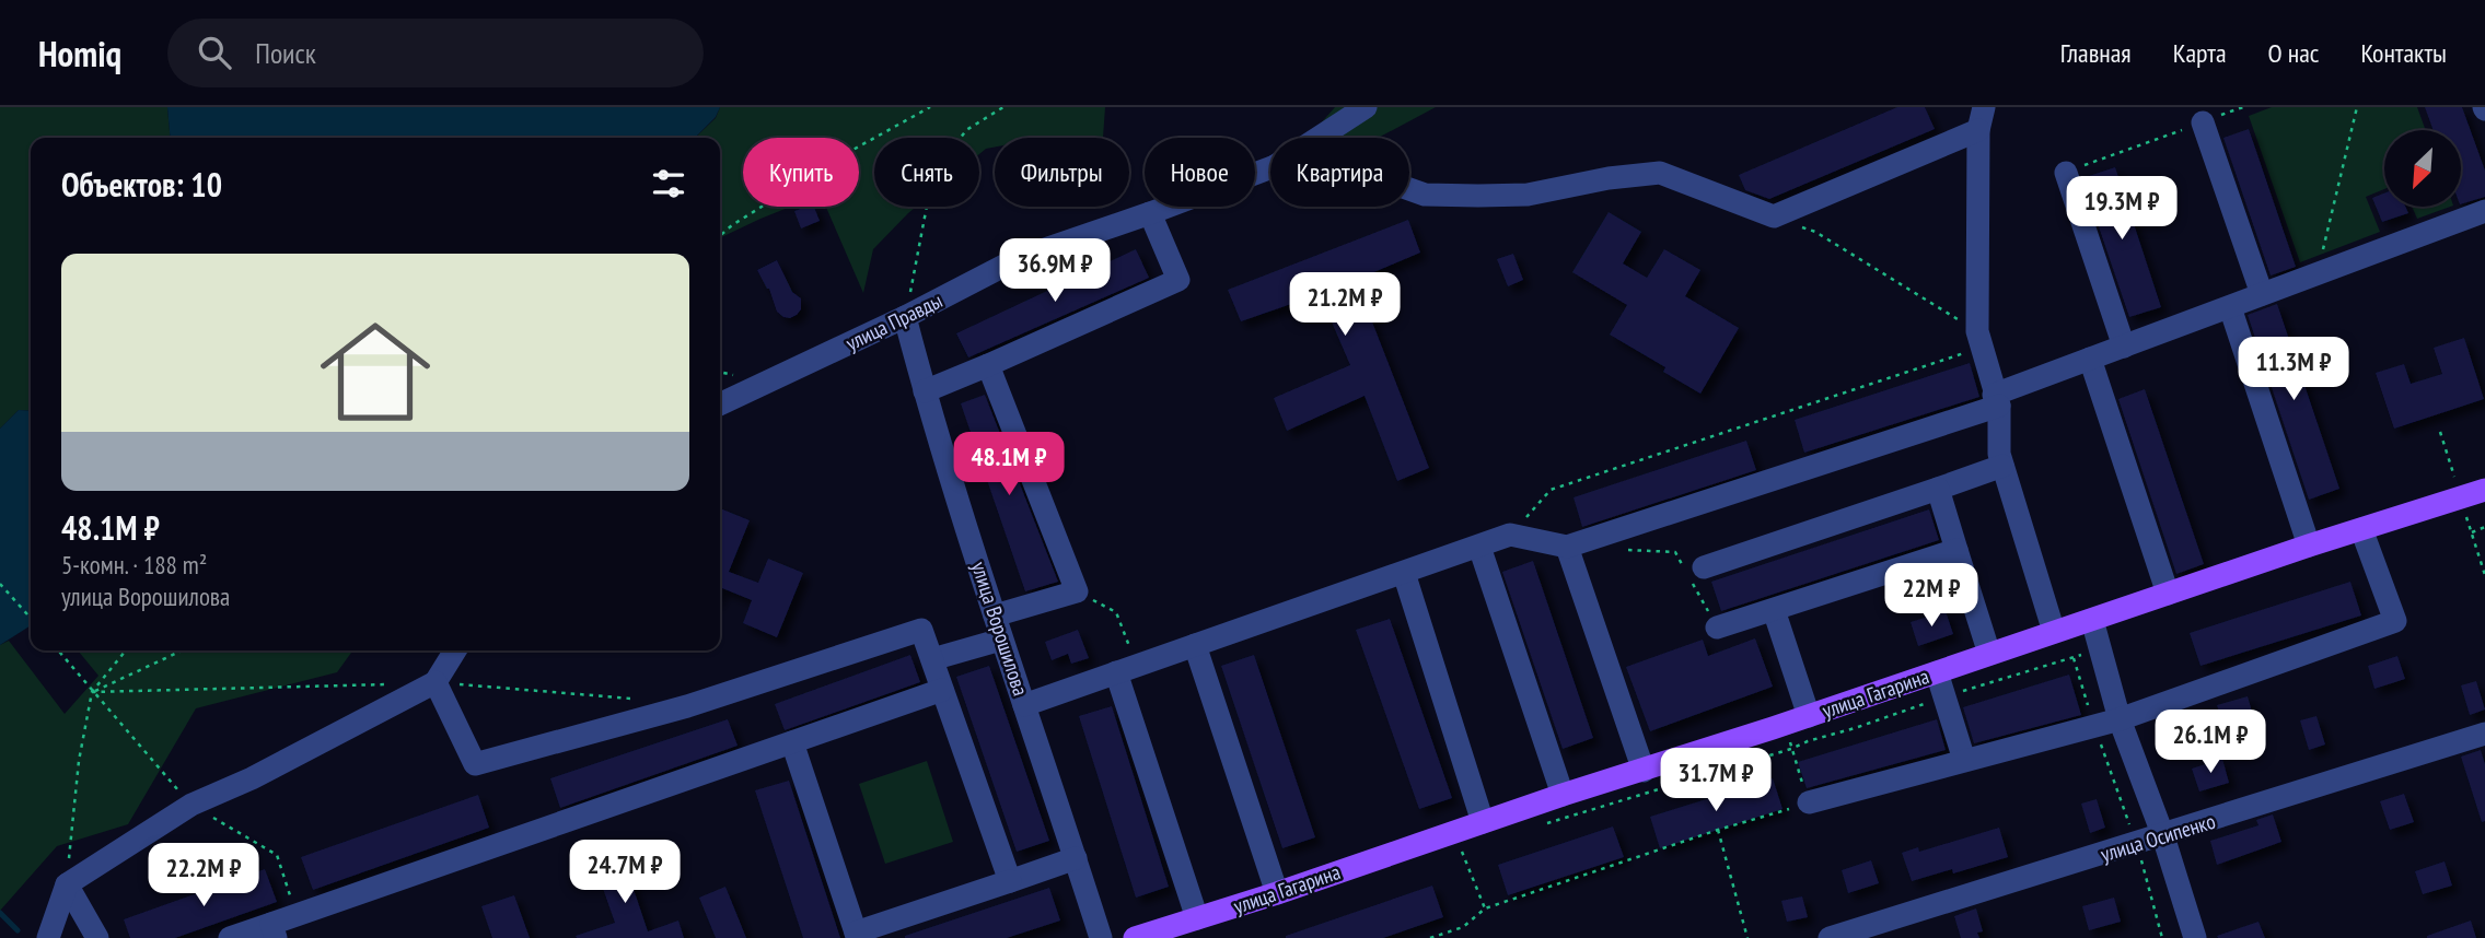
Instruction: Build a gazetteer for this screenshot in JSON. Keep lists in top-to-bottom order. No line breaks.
{"streets":{"main road":["улица Гагарина"],"street":["улица Правды","улица Ворошилова","улица Осипенко"]},"crossings":[["улица Правды","улица Ворошилова"]],"north":"bottom left","page":{"header":"Homiq","search":"Поиск","nav":["Главная","Карта","О нас","Контакты"],"chip":["Купить","Снять","Фильтры","Новое","Квартира"],"heading":"Объектов: 10","price":["19.3M ₽","36.9M ₽","21.2M ₽","11.3M ₽","48.1M ₽","22M ₽","26.1M ₽","31.7M ₽","24.7M ₽","22.2M ₽"],"list":[{"name":"48.1M ₽","note":"5-комн. · 188 m² · улица Ворошилова"}]}}
